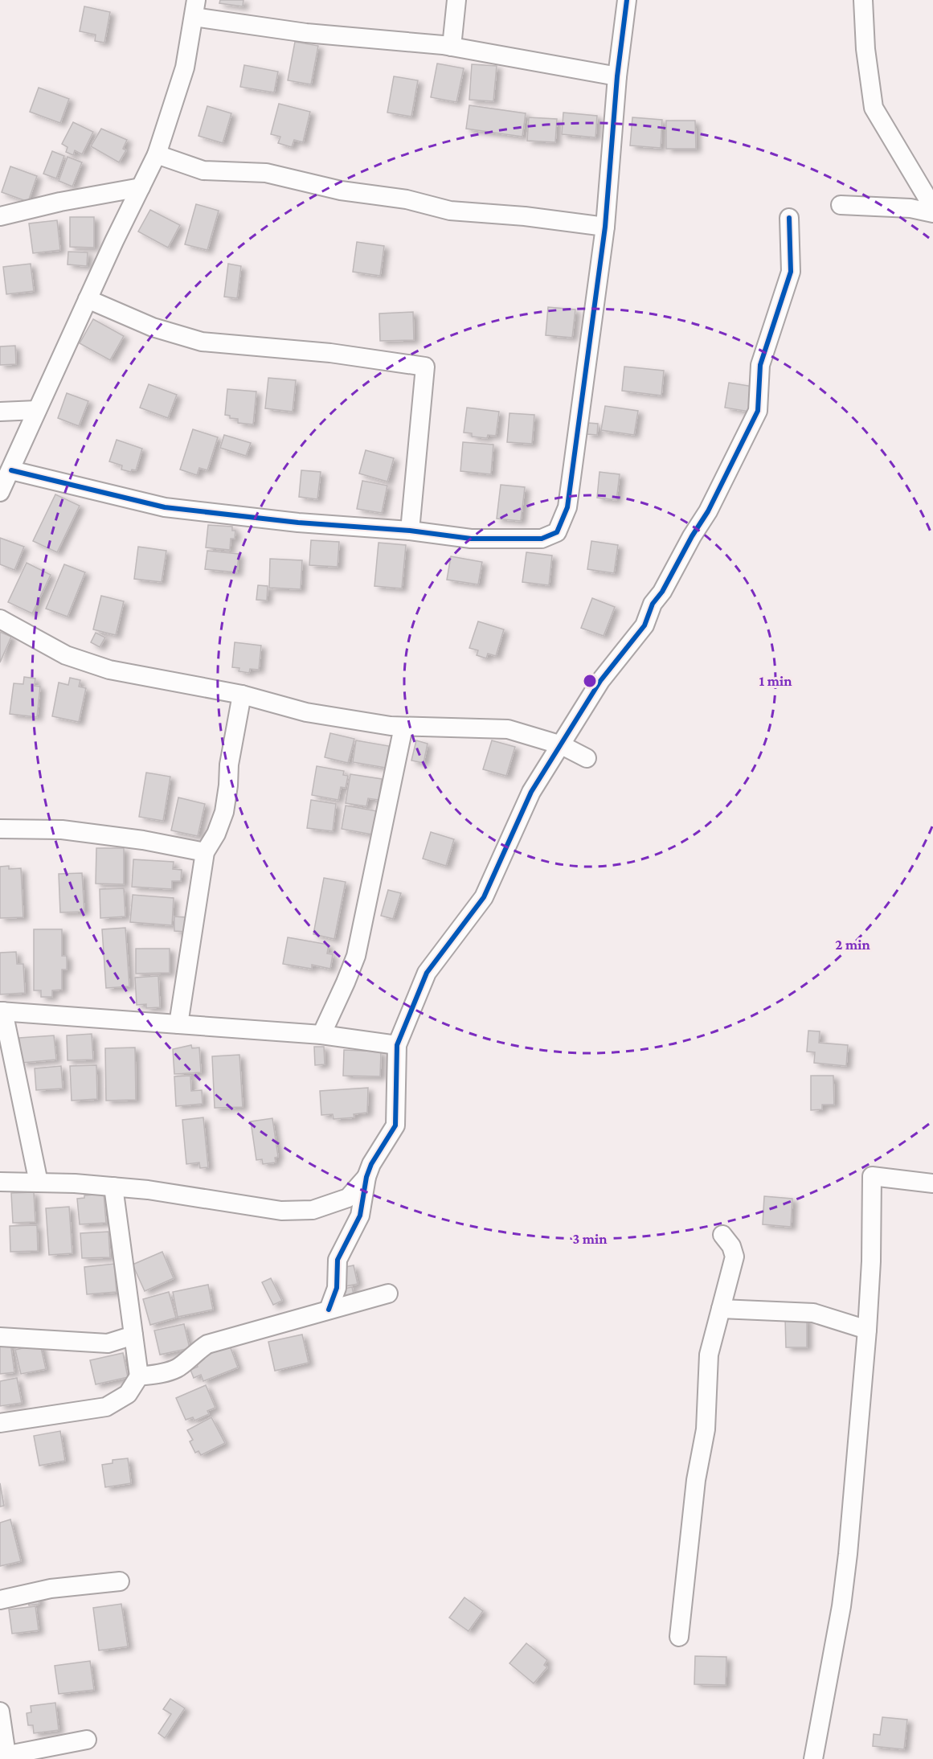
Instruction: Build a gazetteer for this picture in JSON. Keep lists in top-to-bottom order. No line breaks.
{"rings":["1 min","2 min","3 min"]}
